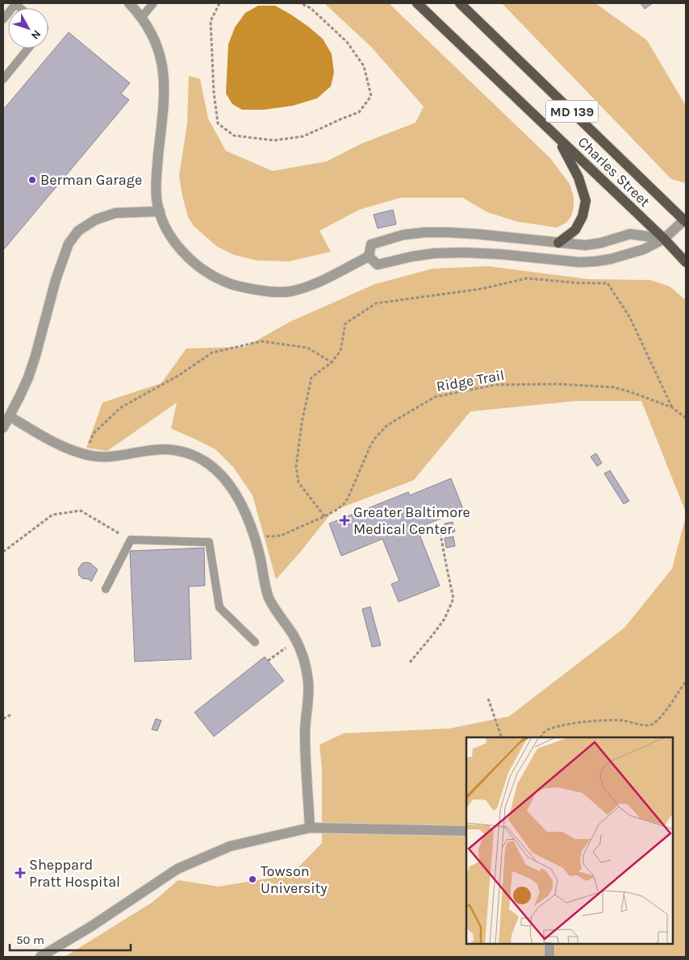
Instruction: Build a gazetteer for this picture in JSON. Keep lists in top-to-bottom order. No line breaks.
{"streets":{"main road":["MD 139","Charles Street"],"path":["Ridge Trail"]},"places":{"other":["Berman Garage","Towson University"],"health":["Greater Baltimore Medical Center","Sheppard Pratt Hospital"]},"scale_bar":"50 m","north":"bottom right"}
